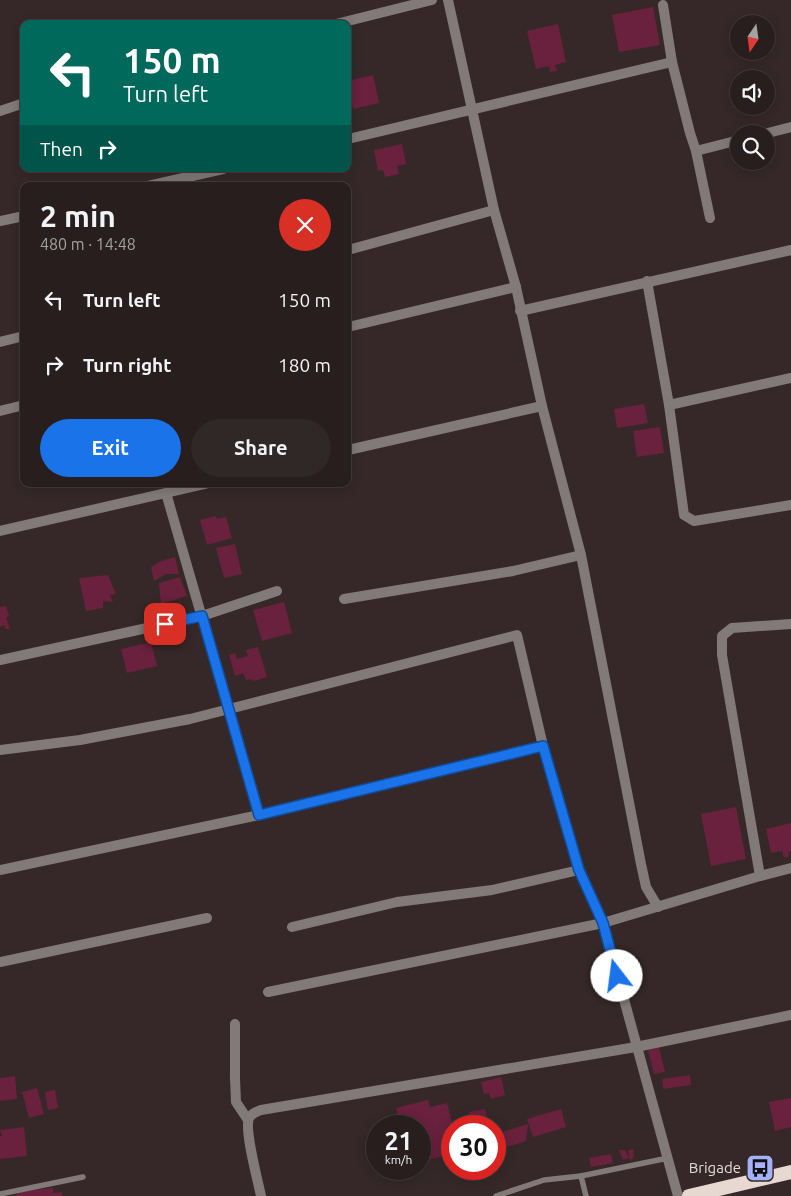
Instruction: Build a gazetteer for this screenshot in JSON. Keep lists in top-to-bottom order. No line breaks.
{"places":{"bus stop":["Brigade"]},"north":"bottom","page":{"turn":["150 m","Turn left"],"then":"Then","heading":["2 min","480 m · 14:48"],"list":[{"name":"Turn left","value":"150 m"},{"name":"Turn right","value":"180 m"}],"buttons":["Exit","Share"],"speed":"21 km/h","limit":"30"}}
